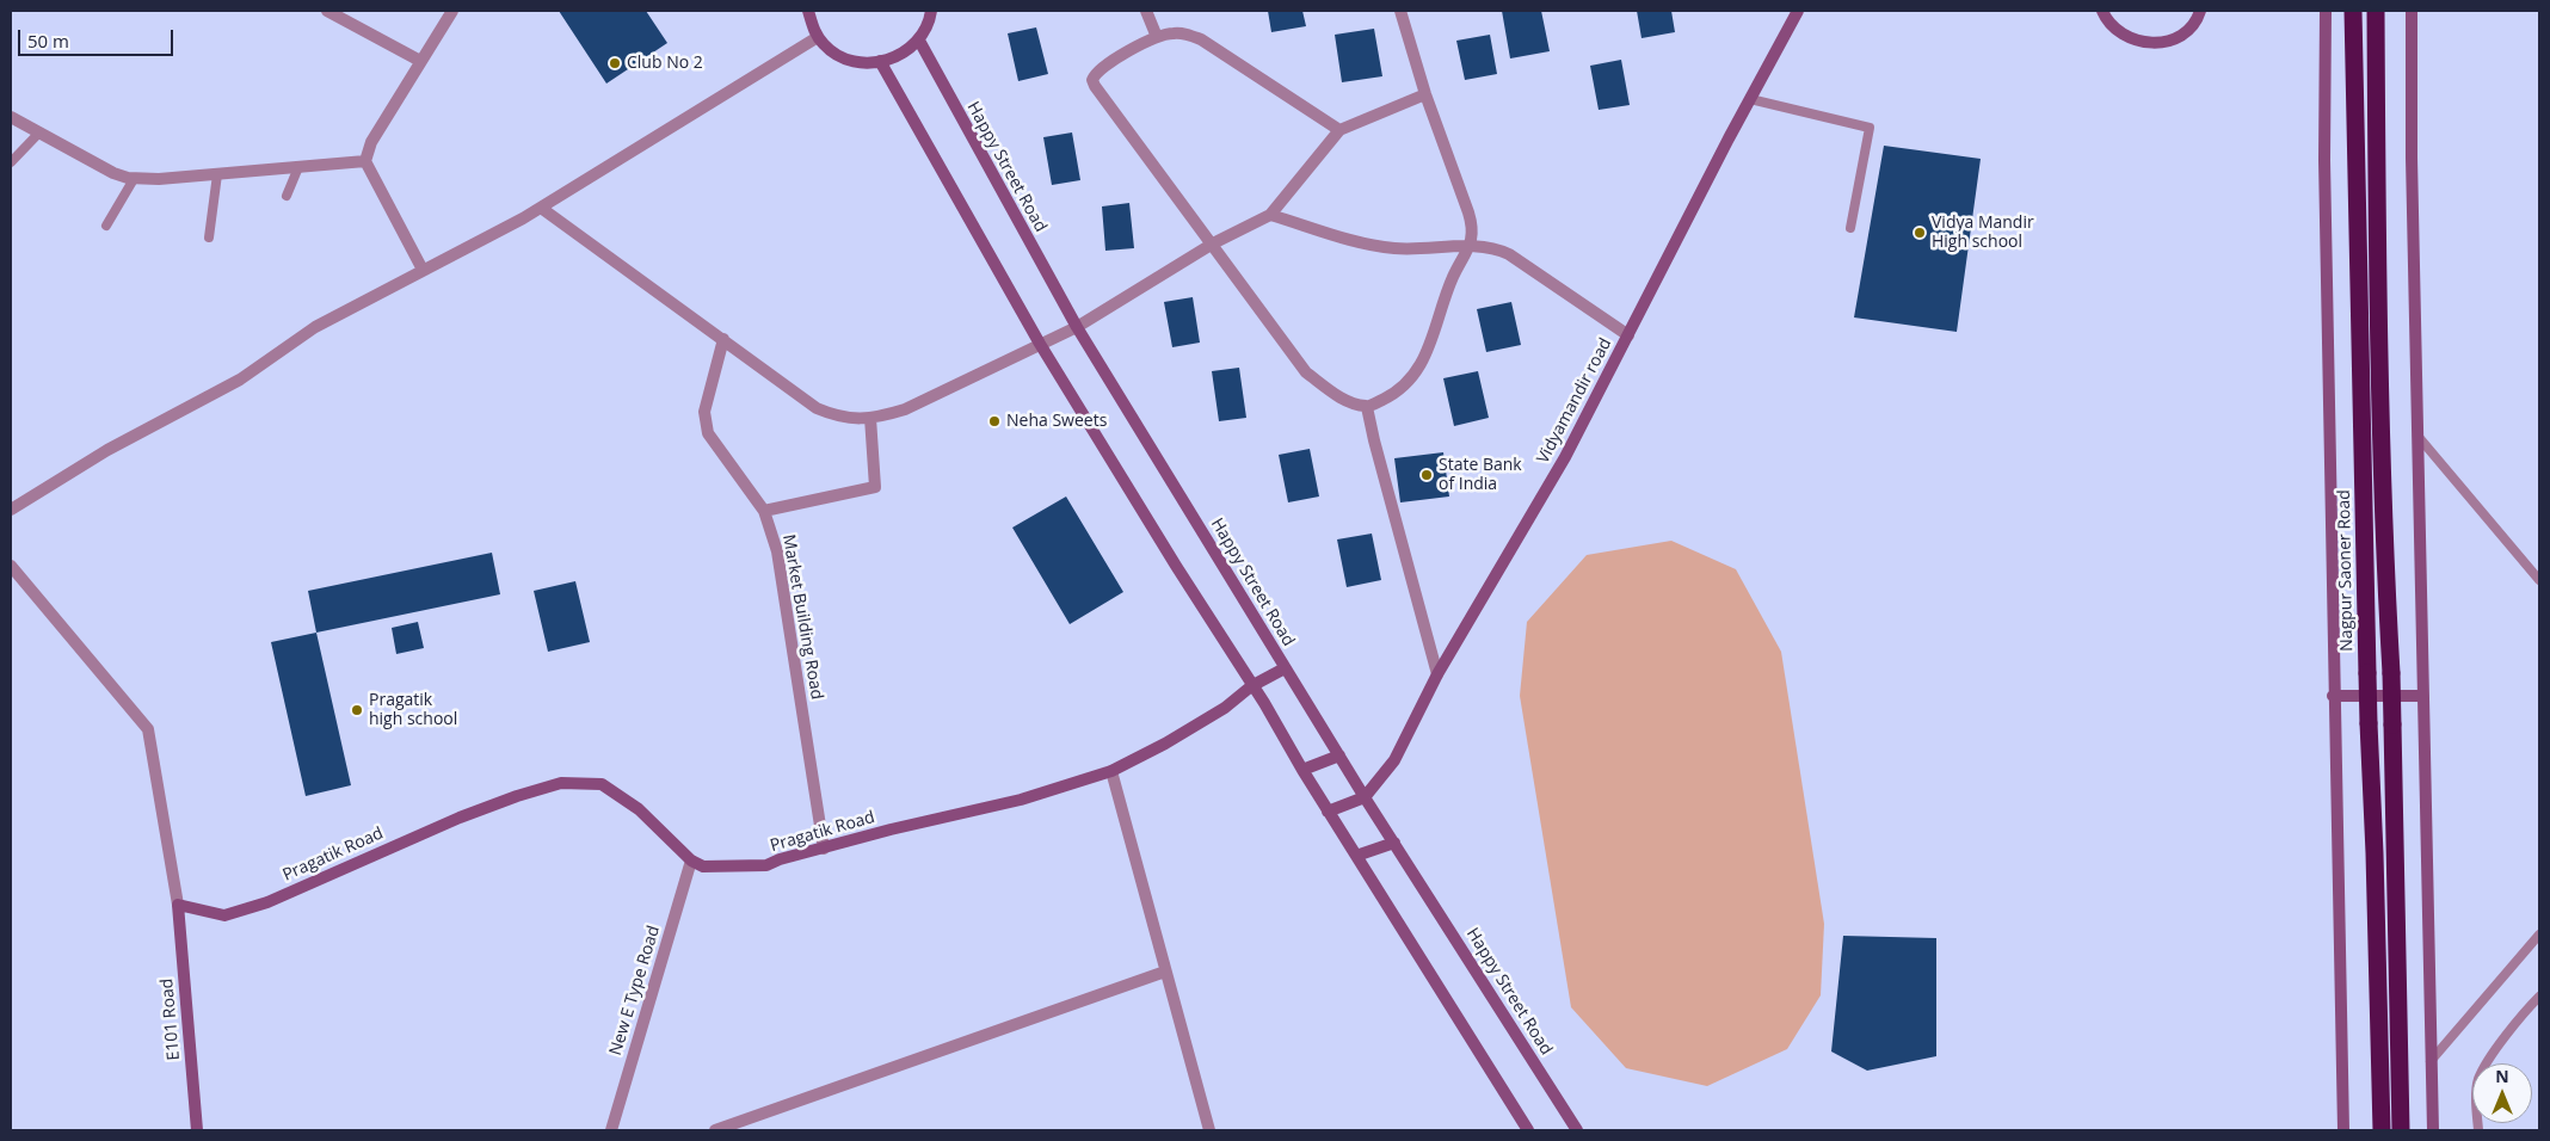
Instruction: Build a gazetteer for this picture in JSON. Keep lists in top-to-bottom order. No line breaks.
{"streets":{"highway":["Nagpur Saoner Road"],"street":["Happy Street Road","Vidyamandir road","Market Building Road","Pragatik Road","New E Type Road","E101 Road"]},"crossings":[["Happy Street Road","Vidyamandir road"],["Happy Street Road","Pragatik Road"],["Market Building Road","Pragatik Road"],["Pragatik Road","New E Type Road"],["Pragatik Road","E101 Road"]],"places":["Club No 2","Vidya Mandir High school","Neha Sweets","State Bank of India","Pragatik high school"],"scale_bar":"50 m","north":"top"}
